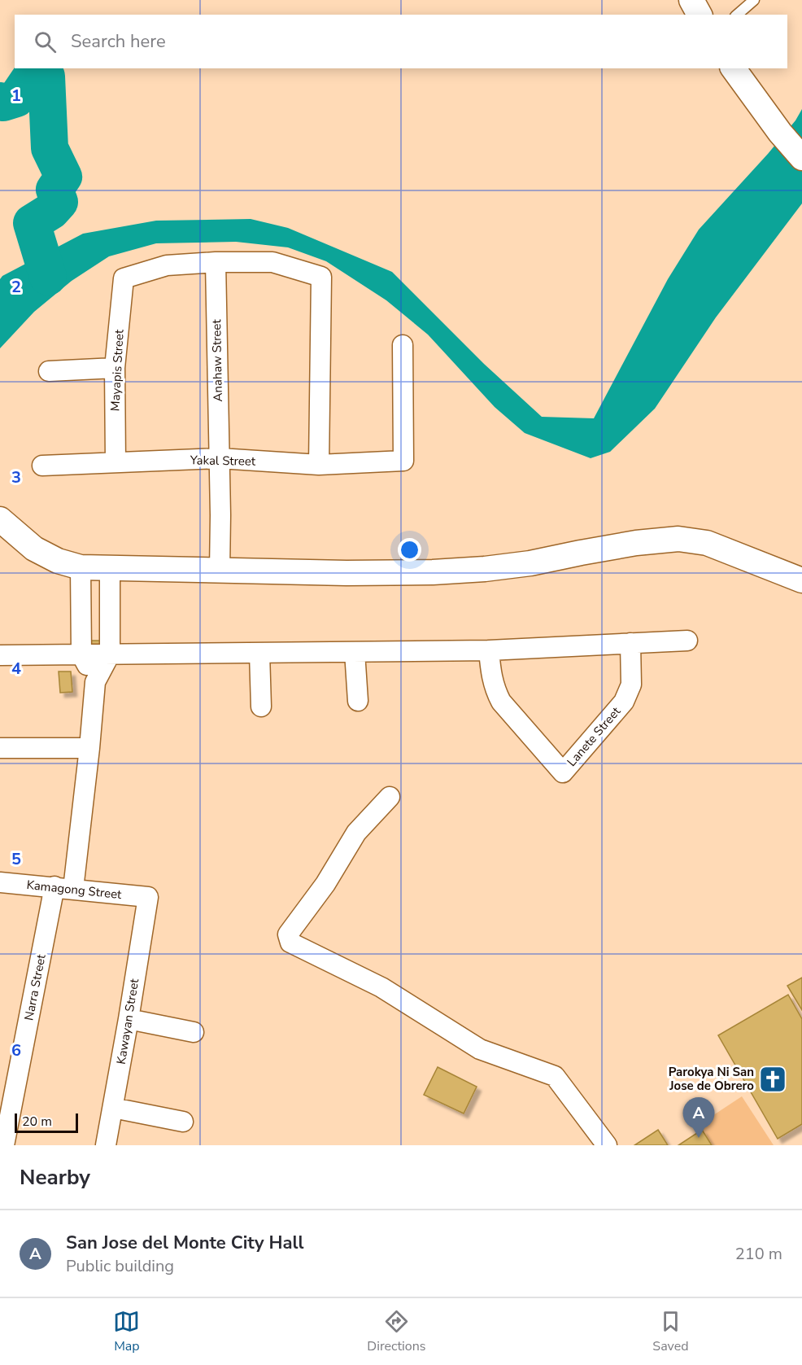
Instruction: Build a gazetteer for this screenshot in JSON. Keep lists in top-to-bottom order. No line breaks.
{"streets":{"street":["Anahaw Street","Mayapis Street","Yakal Street","Lanete Street","Kamagong Street","Narra Street","Kawayan Street"]},"crossings":[["Anahaw Street","Mayapis Street"],["Anahaw Street","Yakal Street"],["Mayapis Street","Yakal Street"],["Kamagong Street","Narra Street"],["Kamagong Street","Kawayan Street"]],"places":{"church":["Parokya Ni San Jose de Obrero"]},"scale_bar":"20 m","page":{"search":"Search here","pins":"A","scale":"20 m","heading":"Nearby","list":[{"mark":"A","name":"San Jose del Monte City Hall","note":"Public building","value":"210 m"}],"nav":["Map","Directions","Saved"]},"grid":{"rows":["1","2","3","4","5","6"]}}
